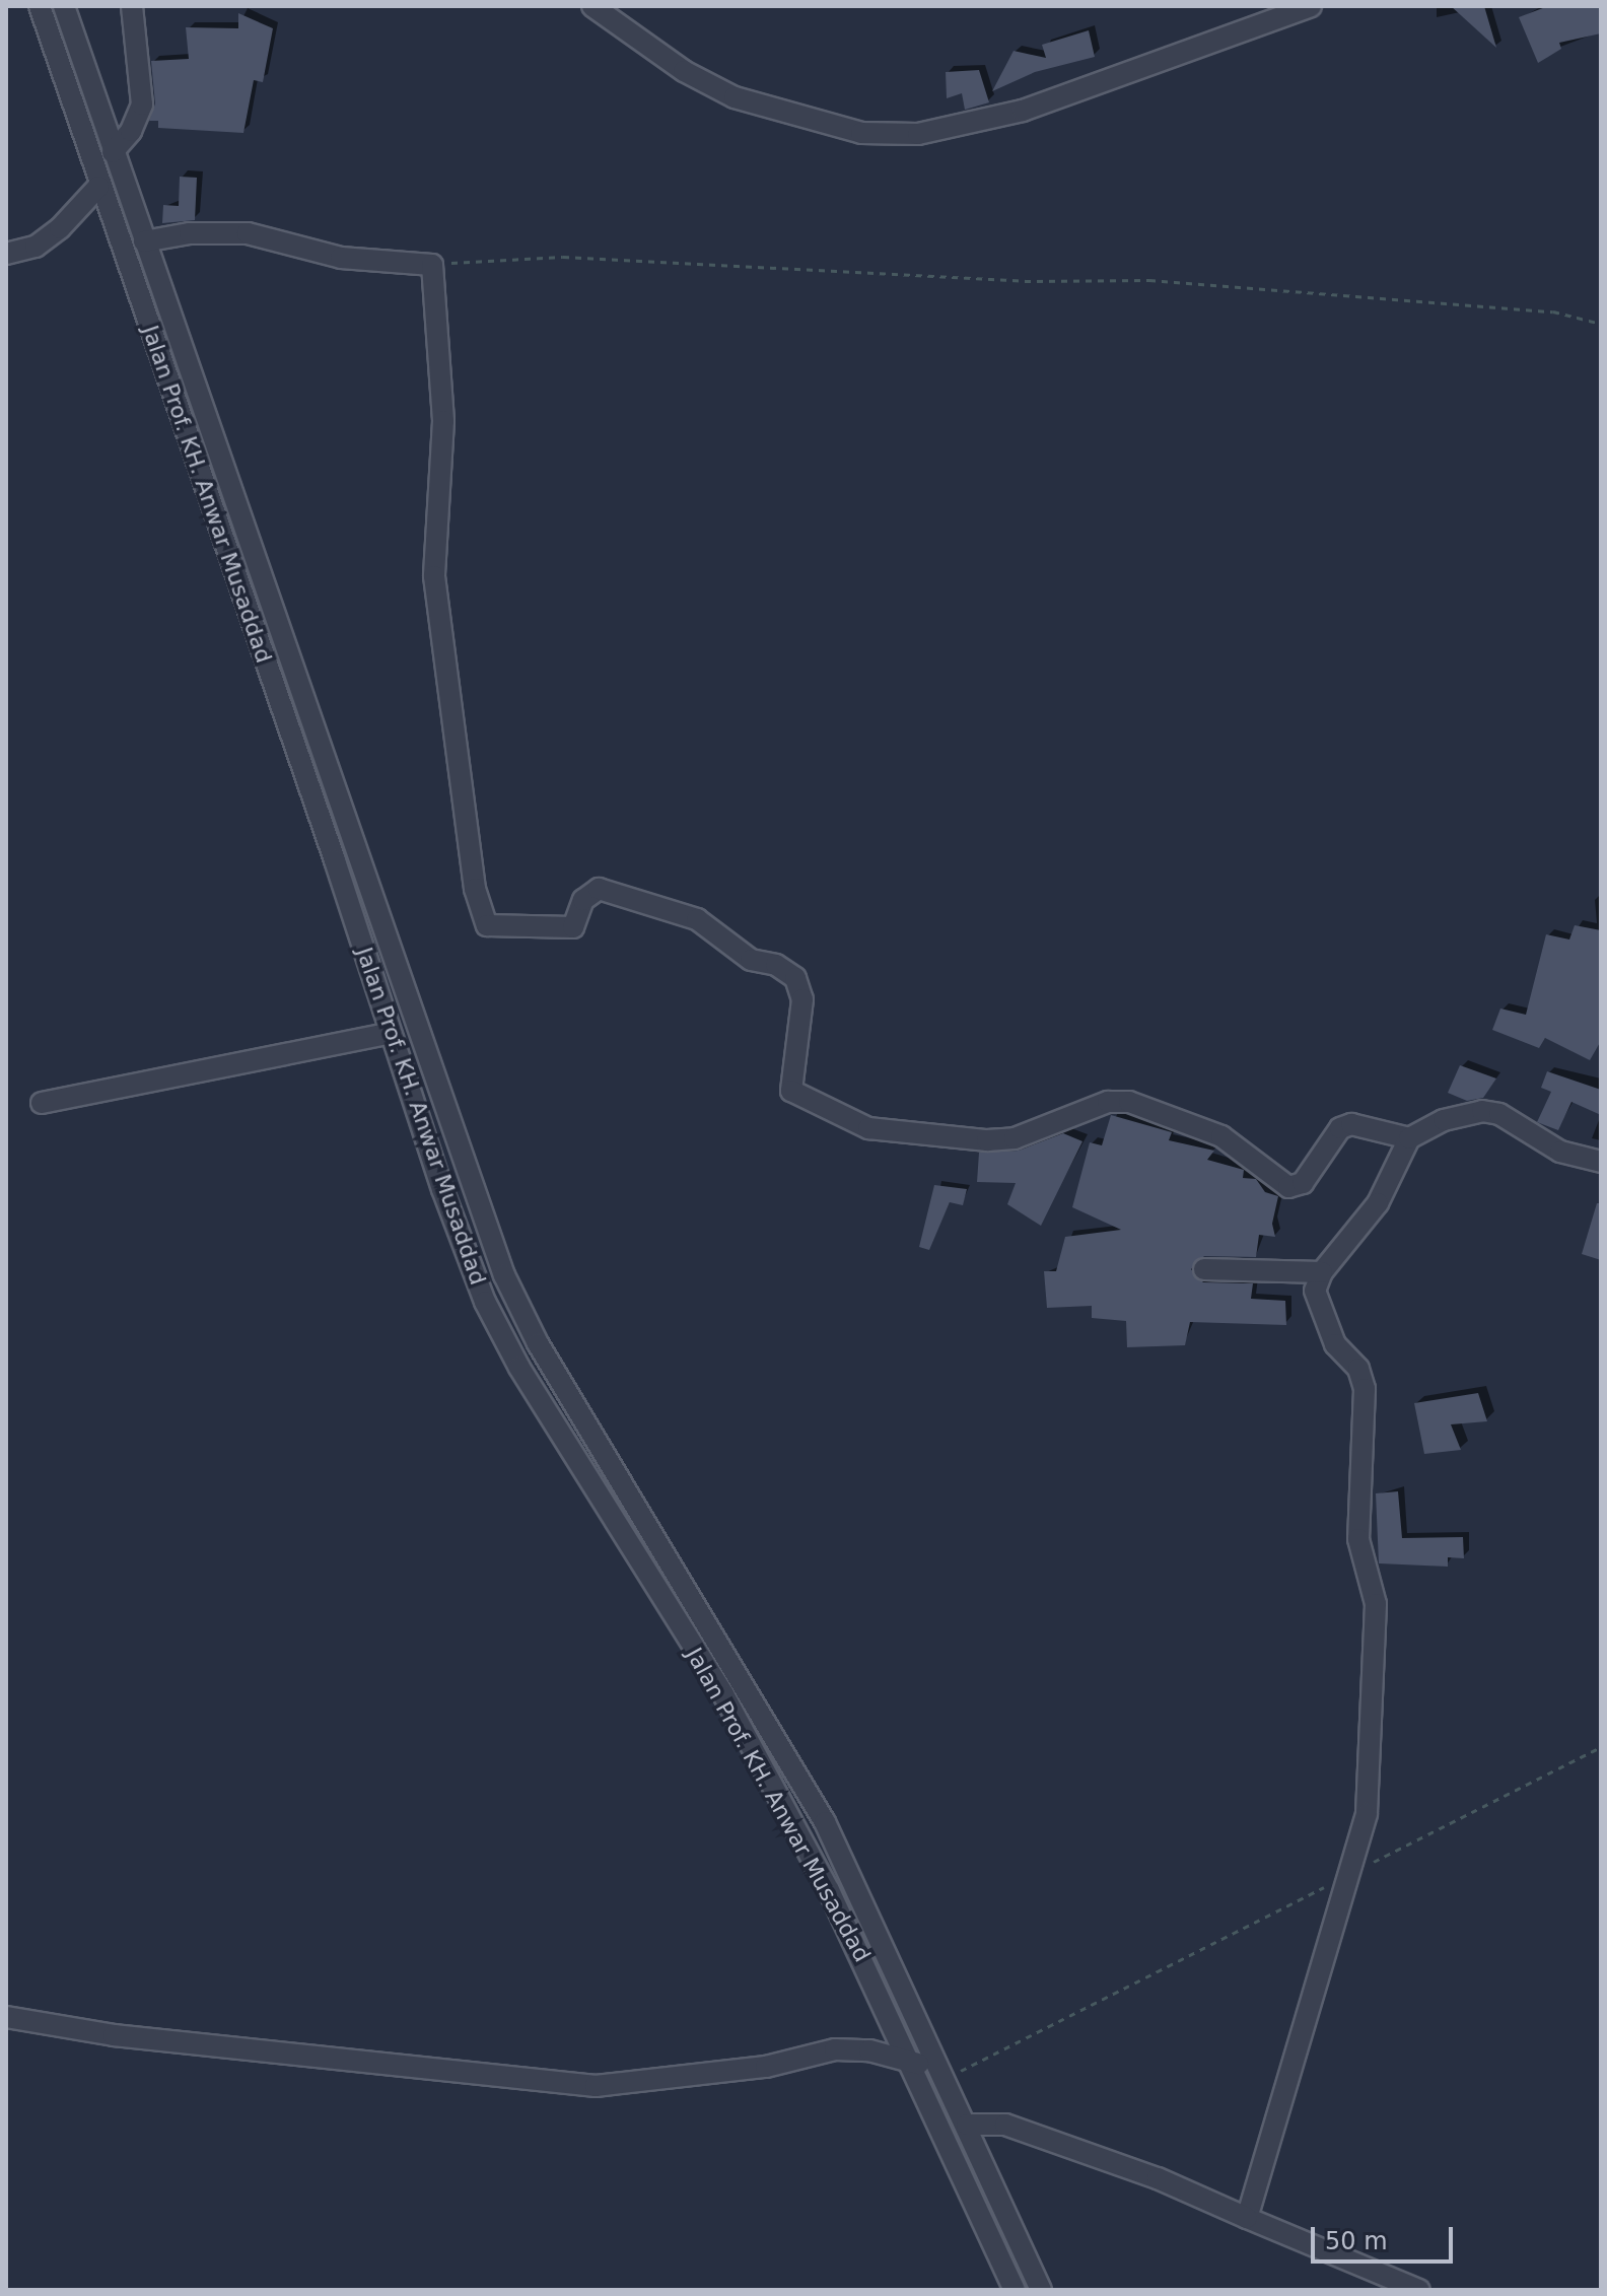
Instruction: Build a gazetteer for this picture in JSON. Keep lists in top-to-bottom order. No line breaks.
{"streets":{"street":["Jalan Prof. KH. Anwar Musaddad"]},"scale_bar":"50 m"}
